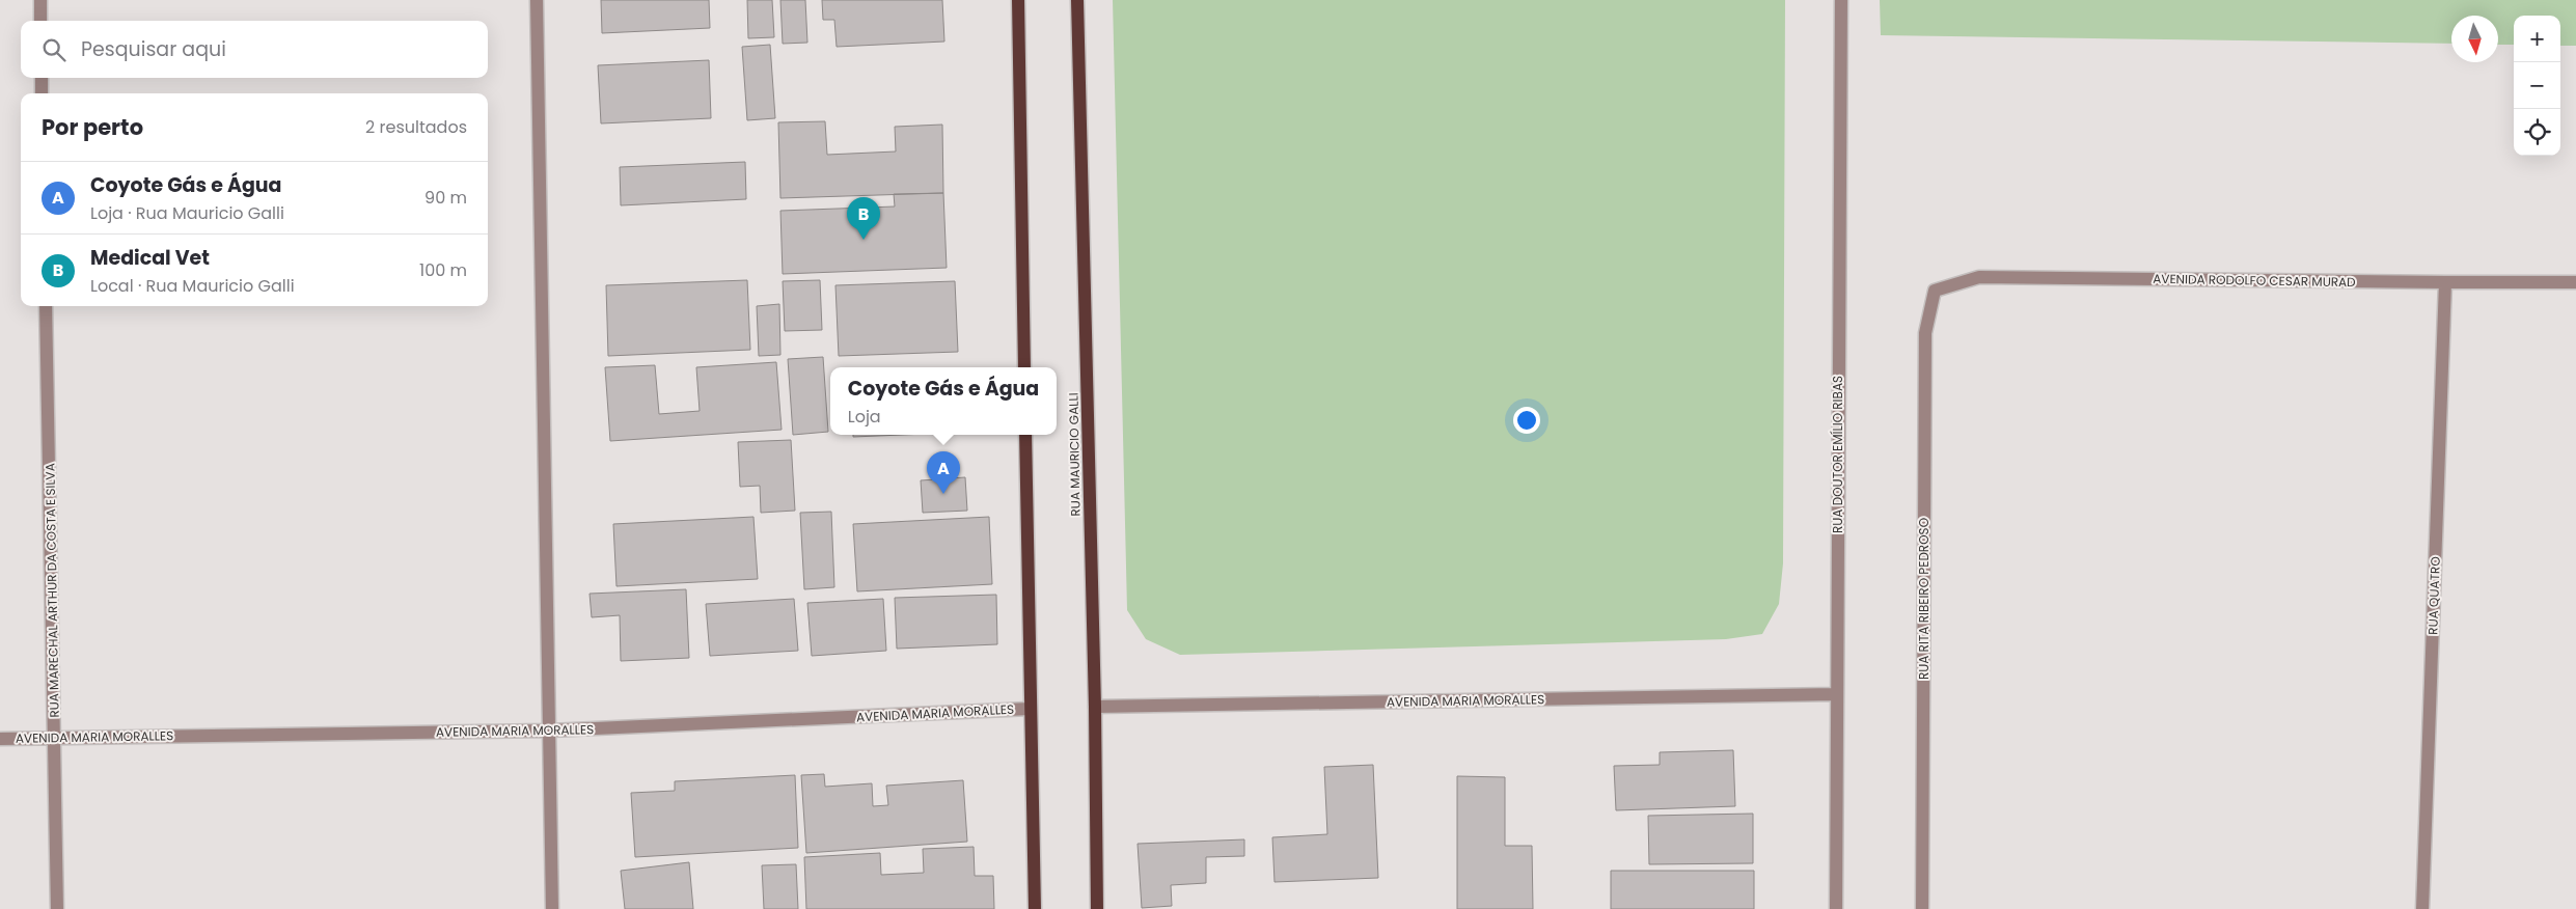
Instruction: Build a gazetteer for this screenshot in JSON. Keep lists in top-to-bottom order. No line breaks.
{"streets":{"main road":["RUA MAURICIO GALLI"],"street":["AVENIDA RODOLFO CESAR MURAD","RUA DOUTOR EMÍLIO RIBAS","RUA MARECHAL ARTHUR DA COSTA E SILVA","RUA QUATRO","RUA RITA RIBEIRO PEDROSO","AVENIDA MARIA MORALLES"]},"crossings":[["AVENIDA RODOLFO CESAR MURAD","RUA QUATRO"],["AVENIDA RODOLFO CESAR MURAD","RUA RITA RIBEIRO PEDROSO"],["RUA MAURICIO GALLI","AVENIDA MARIA MORALLES"],["RUA DOUTOR EMÍLIO RIBAS","AVENIDA MARIA MORALLES"],["RUA MARECHAL ARTHUR DA COSTA E SILVA","AVENIDA MARIA MORALLES"]],"north":"bottom","page":{"map_buttons":["+","−"],"search":"Pesquisar aqui","heading":["Por perto","2 resultados"],"list":[{"mark":"A","name":"Coyote Gás e Água","note":"Loja · Rua Mauricio Galli","value":"90 m"},{"mark":"B","name":"Medical Vet","note":"Local · Rua Mauricio Galli","value":"100 m"}],"pins":["B","A"],"popup":["Coyote Gás e Água","Loja"]}}
